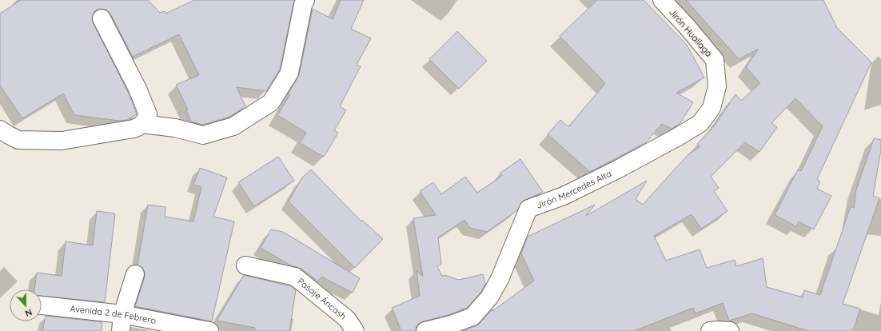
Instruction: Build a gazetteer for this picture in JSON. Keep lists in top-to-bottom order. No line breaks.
{"streets":{"street":["Jirón Huallaga","Jirón Mercedes Alta","Pasaje Áncash","Avenida 2 de Febrero"]},"crossings":[["Jirón Huallaga","Jirón Mercedes Alta"]],"north":"bottom"}
